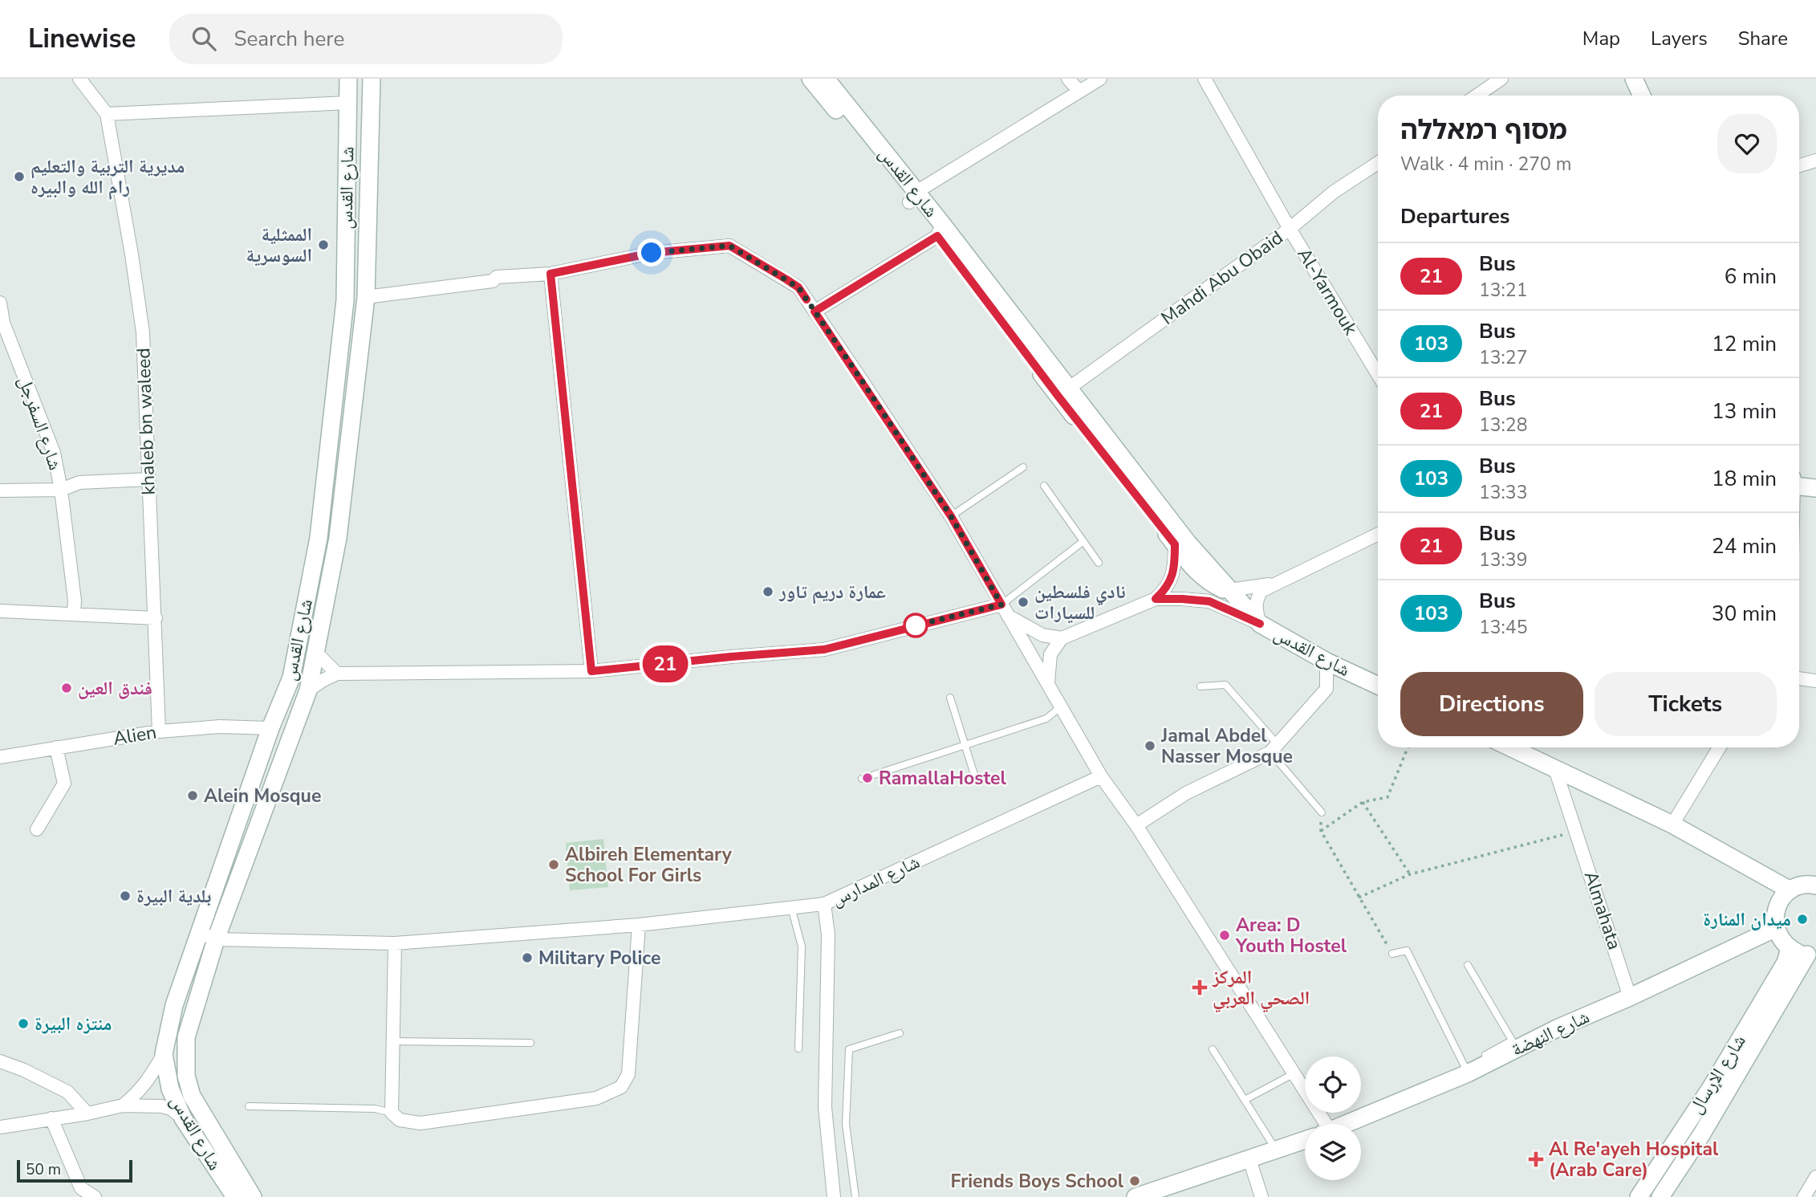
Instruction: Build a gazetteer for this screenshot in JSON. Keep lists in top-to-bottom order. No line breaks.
{"streets":{"main road":["شارع القدس","شارع النهضة","شارع الإرسال"],"street":["Mahdi Abu Obaid","Al-Yarmouk","khaleb bn waleed","شارع السفرجل","Alien","شارع المدارس","Almahata"]},"crossings":[["شارع القدس","Mahdi Abu Obaid"],["شارع القدس","Alien"],["Mahdi Abu Obaid","Al-Yarmouk"],["khaleb bn waleed","Alien"],["Almahata","شارع النهضة"]],"places":{"other":["مديرية التربية والتعليم رام الله والبيره","الممثلية السوسرية","عمارة دريم تاور","نادي فلسطين للسيارات","فندق العين","Jamal Abdel Nasser Mosque","RamallaHostel","Alein Mosque","Albireh Elementary School For Girls","بلدية البيرة","ميدان المنارة","Area: D Youth Hostel","Military Police","منتزه البيرة","Friends Boys School"],"health":["المركز الصحي العربي","Al Re'ayeh Hospital (Arab Care)"]},"lines":["bus line 21"],"scale_bar":"50 m","page":{"header":"Linewise","search":"Search here","nav":["Map","Layers","Share"],"on_map":"21","heading":[["מסוף רמאללה","Walk · 4 min · 270 m"],"Departures"],"list":[{"mark":"21","name":"Bus","note":"13:21","value":"6 min"},{"mark":"103","name":"Bus","note":"13:27","value":"12 min"},{"mark":"21","name":"Bus","note":"13:28","value":"13 min"},{"mark":"103","name":"Bus","note":"13:33","value":"18 min"},{"mark":"21","name":"Bus","note":"13:39","value":"24 min"},{"mark":"103","name":"Bus","note":"13:45","value":"30 min"}],"buttons":["Directions","Tickets"],"scale":"50 m"}}
